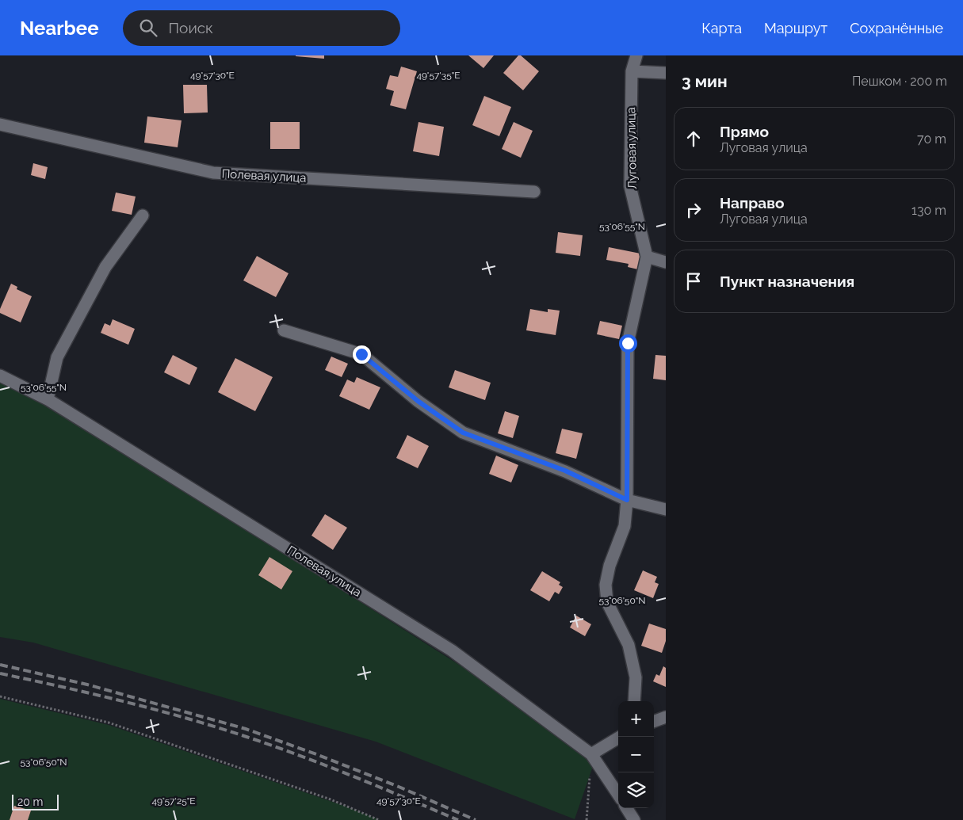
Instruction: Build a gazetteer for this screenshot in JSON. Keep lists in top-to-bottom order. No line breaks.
{"streets":{"street":["Луговая улица","Полевая улица"]},"scale_bar":"20 m","page":{"header":"Nearbee","search":"Поиск","nav":["Карта","Маршрут","Сохранённые"],"heading":["3 мин","Пешком · 200 m"],"list":[["Прямо","Луговая улица","70 m"],["Направо","Луговая улица","130 m"],"Пункт назначения"],"map_buttons":["+","−"],"scale":"20 m"},"coordinates":["49°57'30\"E","49°57'35\"E","53°06'55\"N","53°06'50\"N","49°57'25\"E"]}
